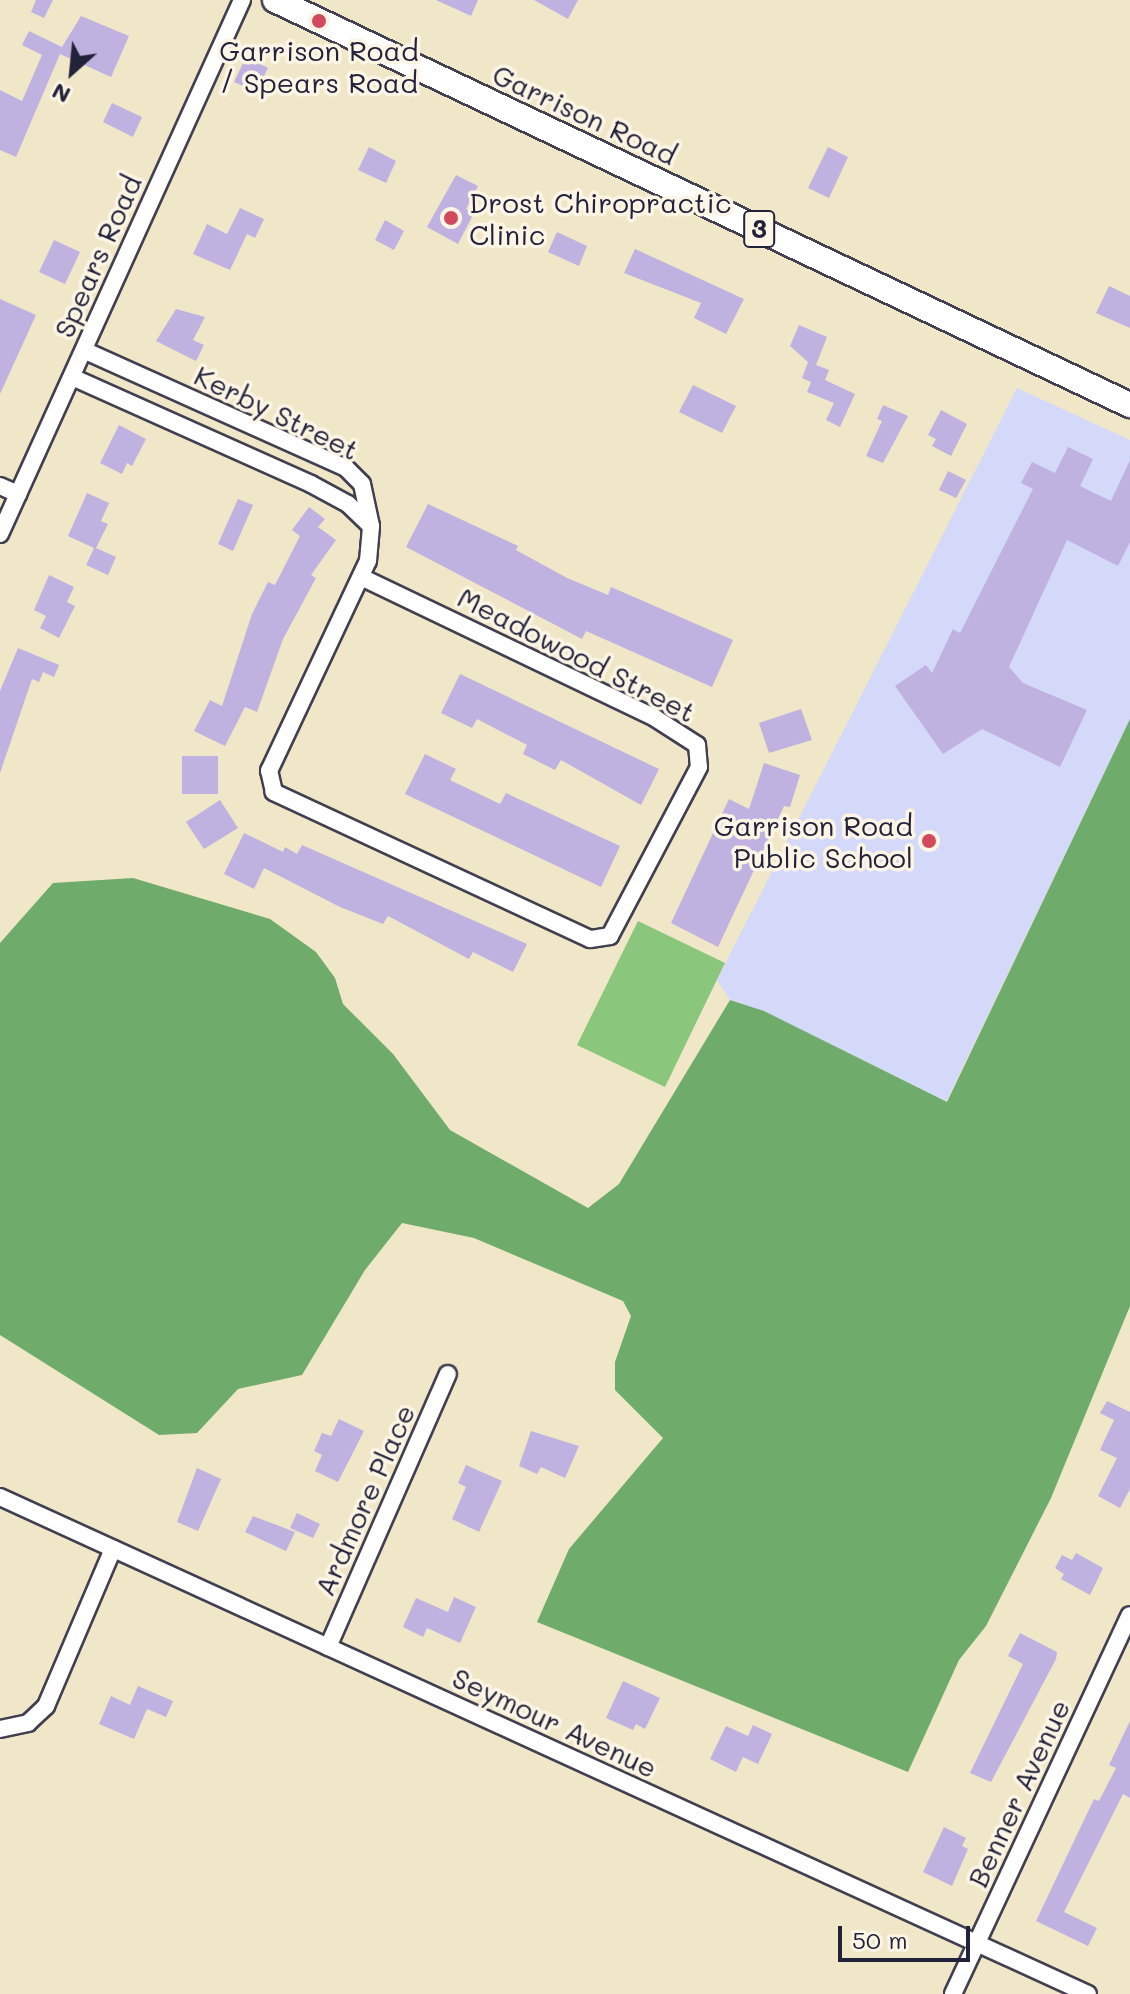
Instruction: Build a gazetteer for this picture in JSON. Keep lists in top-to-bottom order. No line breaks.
{"streets":{"main road":["Garrison Road","3"],"street":["Spears Road","Kerby Street","Meadowood Street","Ardmore Place","Seymour Avenue","Benner Avenue"]},"crossings":[["Spears Road","Kerby Street"],["Ardmore Place","Seymour Avenue"],["Seymour Avenue","Benner Avenue"]],"places":["Garrison Road / Spears Road","Drost Chiropractic Clinic","Garrison Road Public School"],"scale_bar":"50 m","north":"bottom left"}
